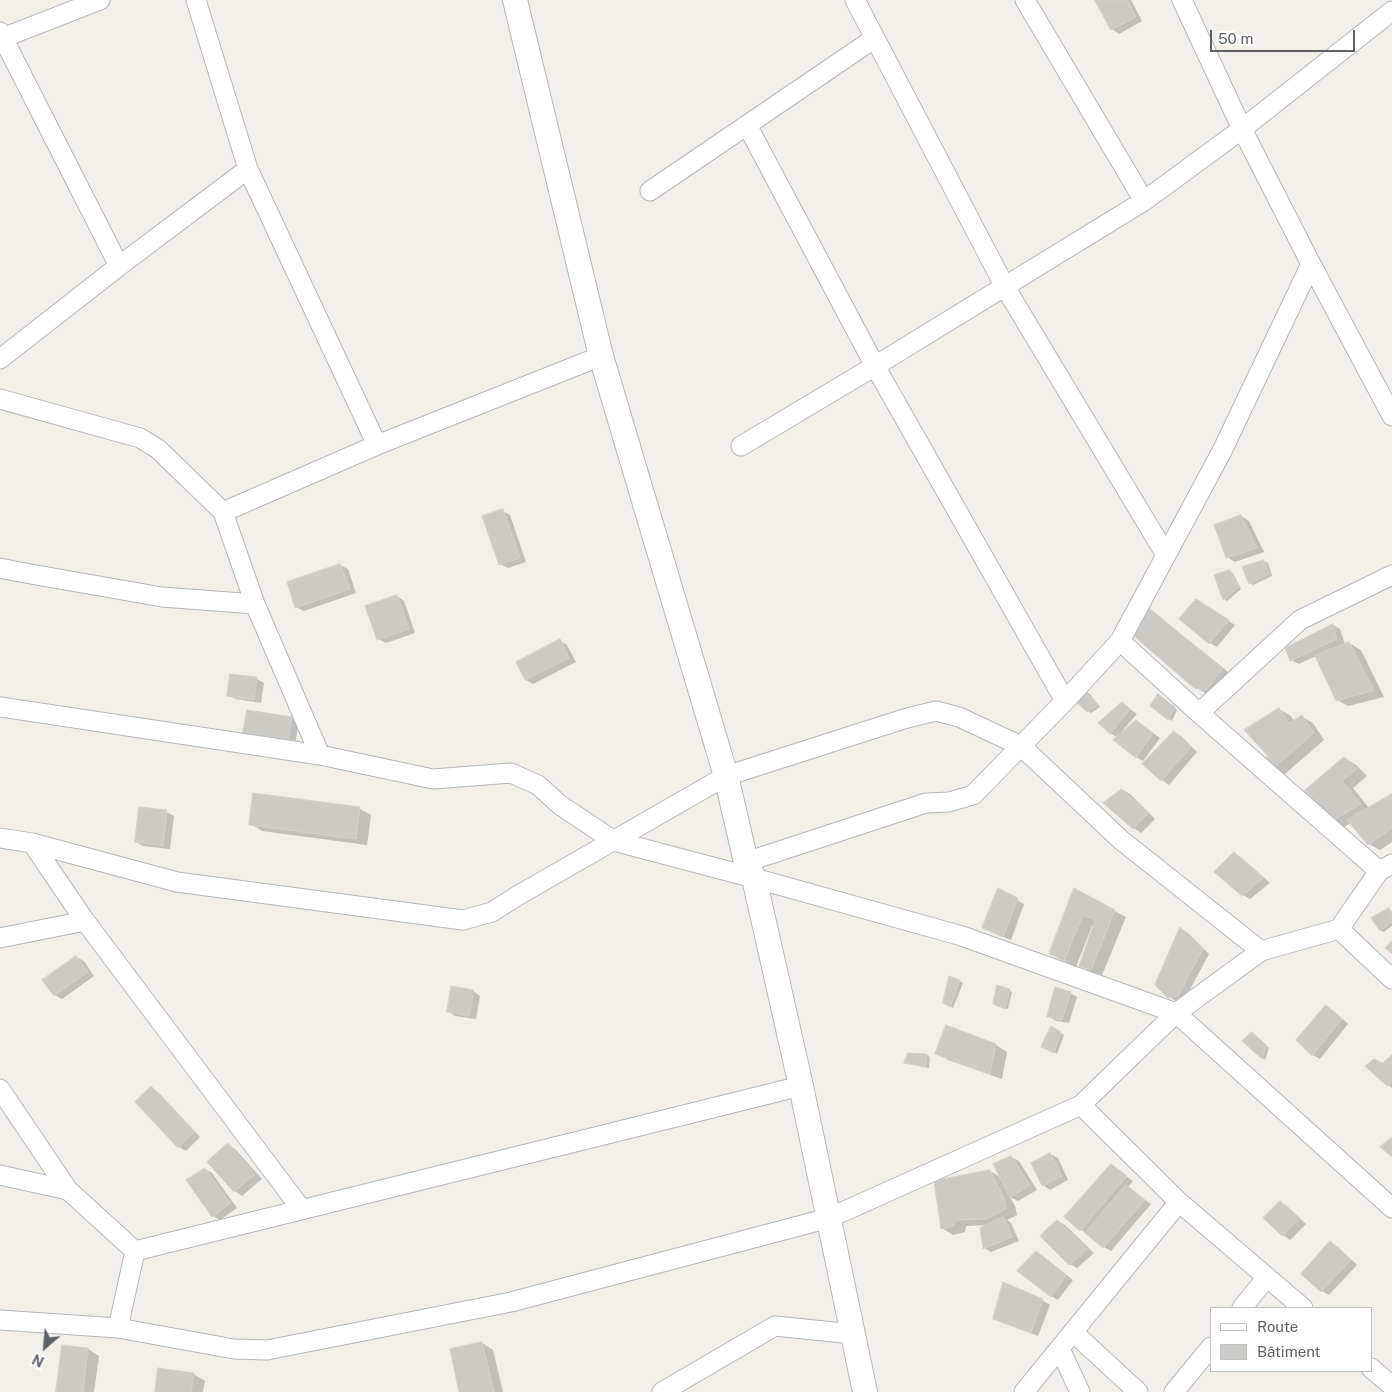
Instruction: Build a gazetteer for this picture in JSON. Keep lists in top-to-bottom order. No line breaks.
{"legend":["Route","Bâtiment"],"scale_bar":"50 m","north":"bottom left"}
